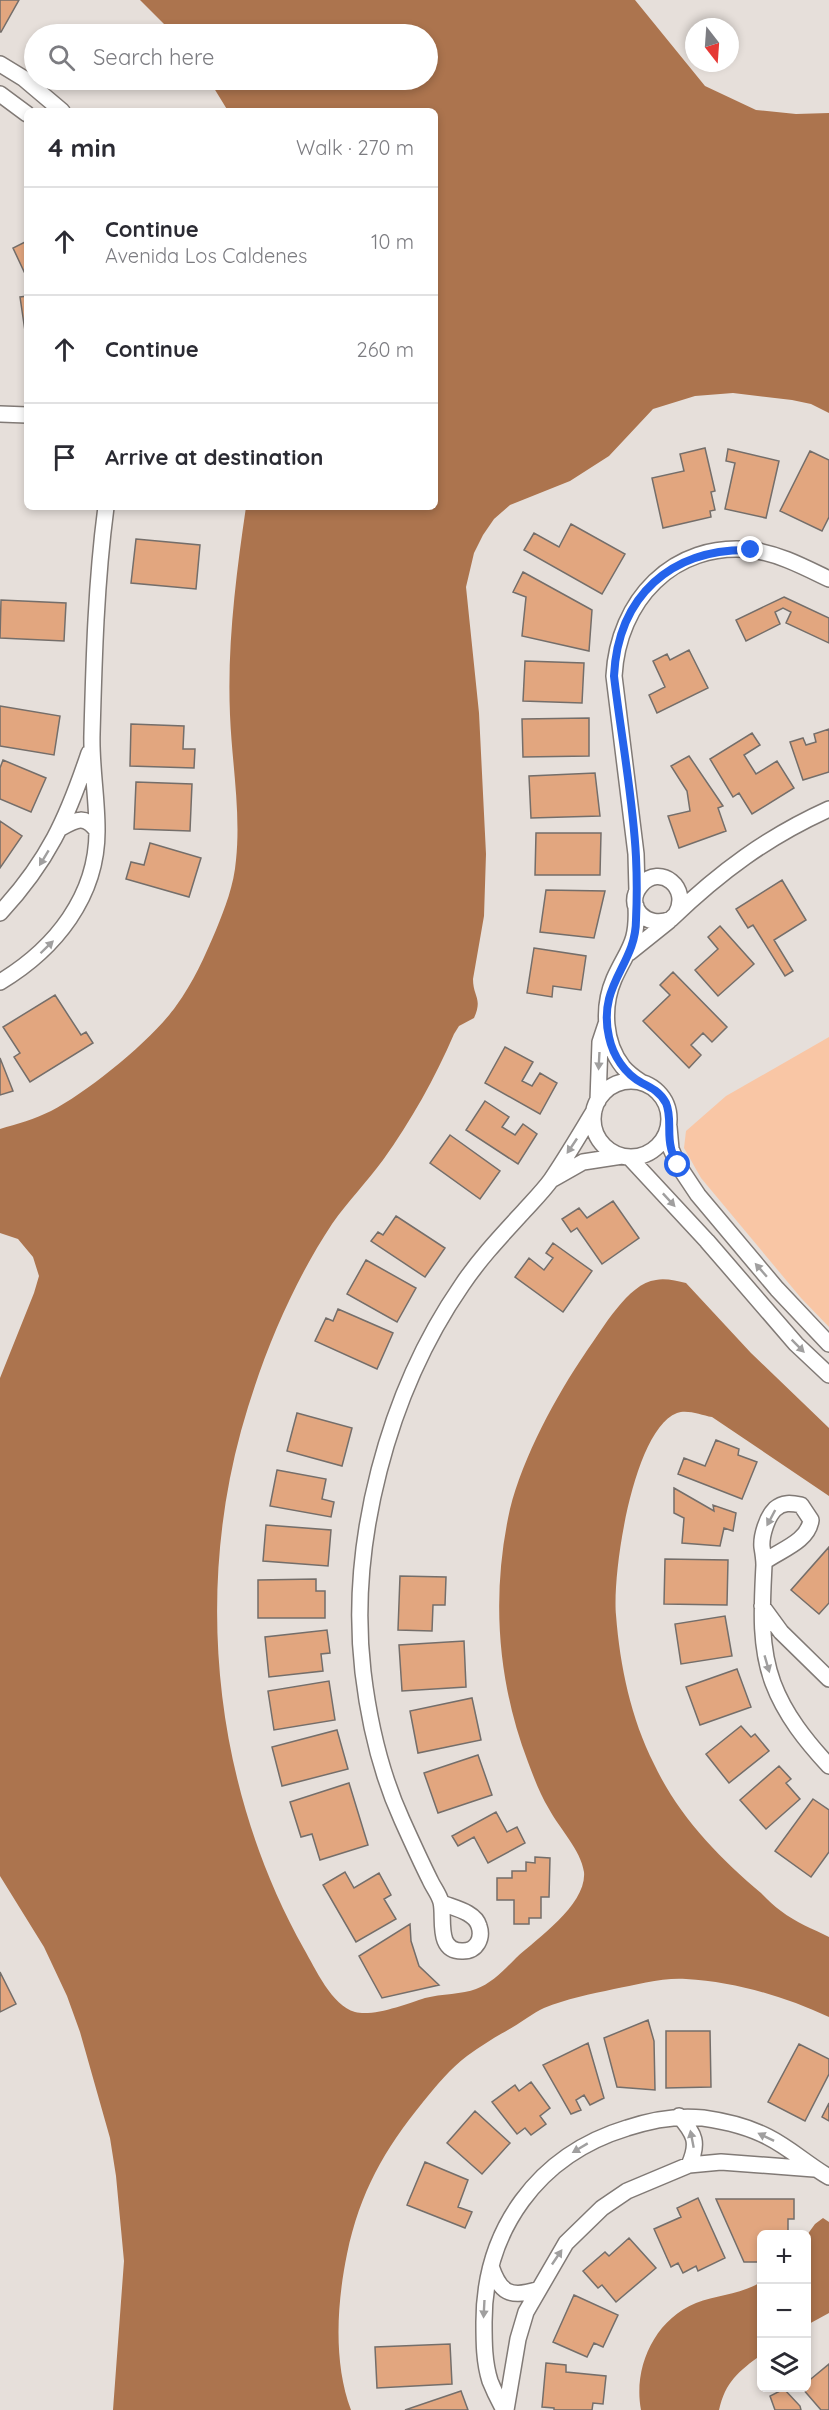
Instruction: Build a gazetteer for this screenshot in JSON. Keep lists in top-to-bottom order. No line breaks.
{"north":"bottom","page":{"search":"Search here","heading":["4 min","Walk · 270 m"],"list":[["Continue","Avenida Los Caldenes","10 m"],["Continue","260 m"],"Arrive at destination"],"map_buttons":["+","−"]}}
